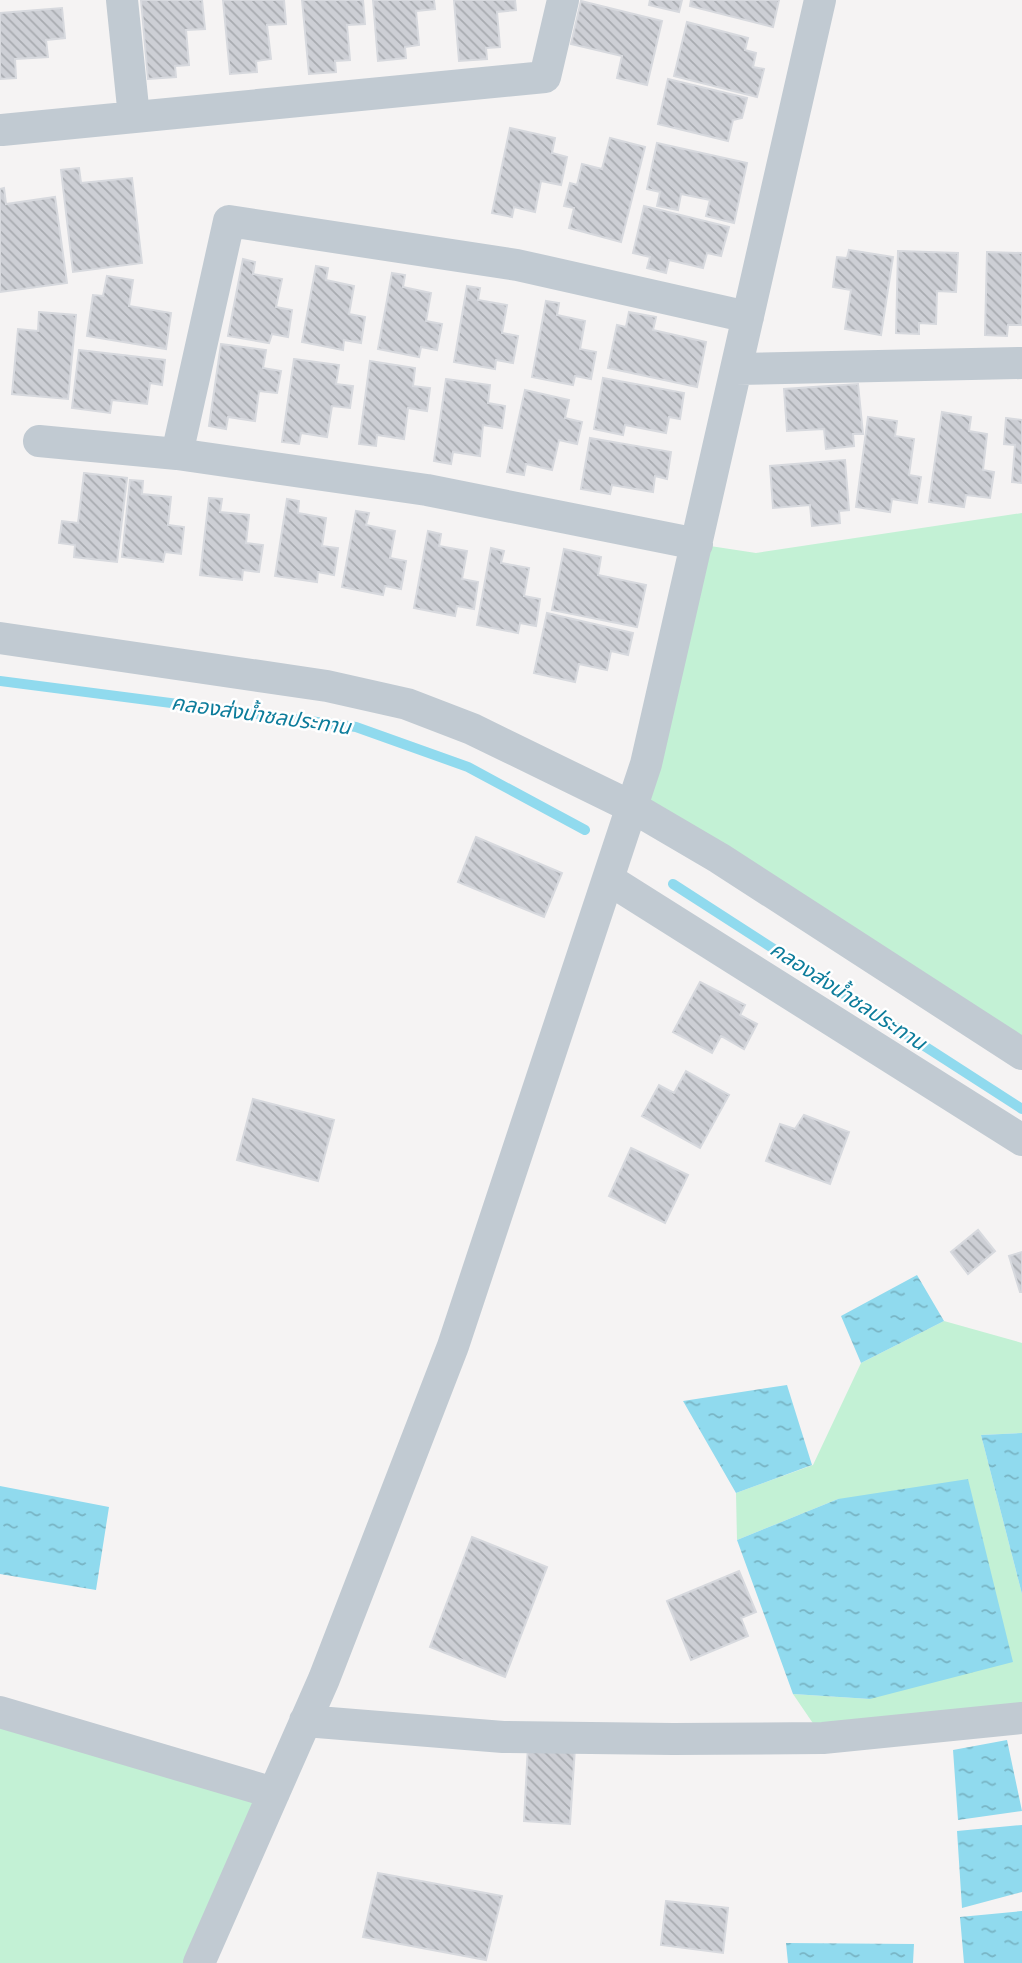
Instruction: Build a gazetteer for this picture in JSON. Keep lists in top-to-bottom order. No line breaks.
{"water":["คลองส่งน้ำชลประทาน"]}
